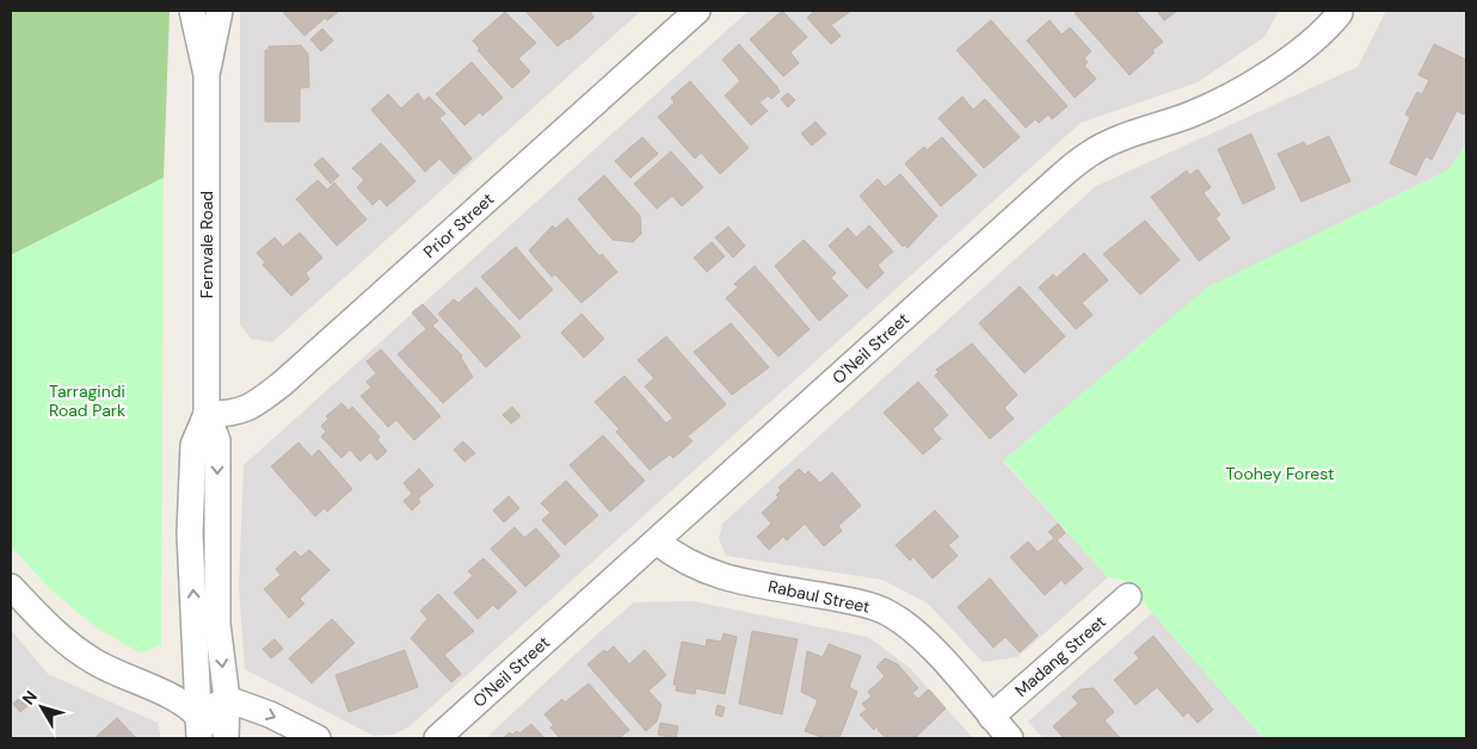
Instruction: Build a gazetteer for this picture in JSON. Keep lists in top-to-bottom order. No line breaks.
{"streets":{"street":["Prior Street","Fernvale Road","O'Neil Street","Rabaul Street","Madang Street"]},"crossings":[["Prior Street","Fernvale Road"],["O'Neil Street","Rabaul Street"],["Rabaul Street","Madang Street"]],"parks":["Tarragindi Road Park","Toohey Forest"],"north":"top left"}
